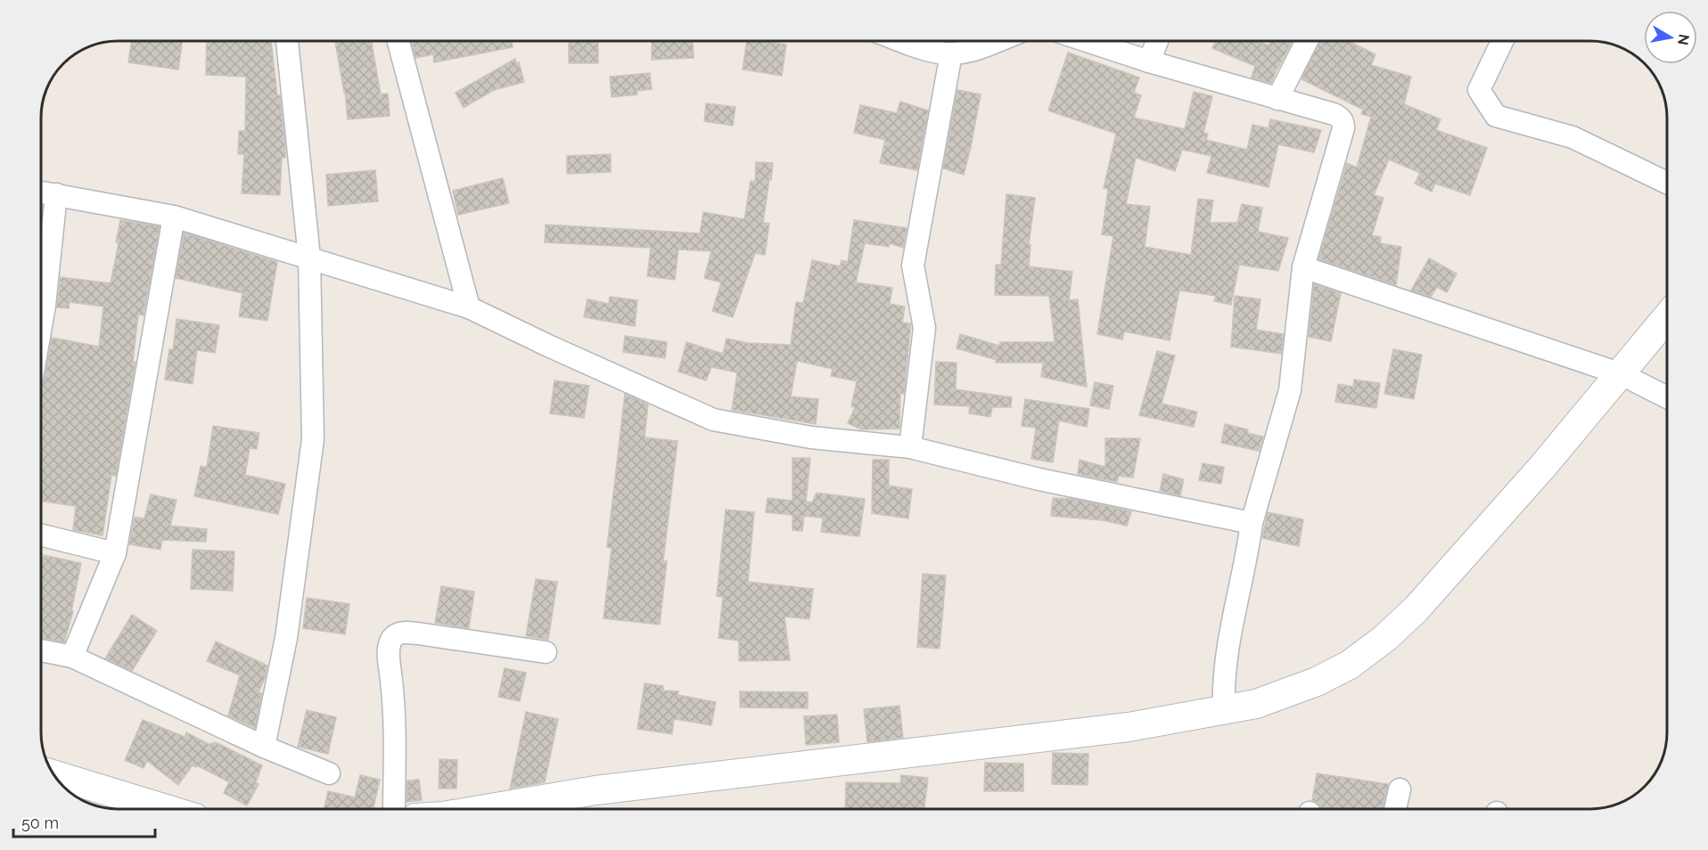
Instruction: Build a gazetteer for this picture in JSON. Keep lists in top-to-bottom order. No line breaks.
{"scale_bar":"50 m","north":"right"}
